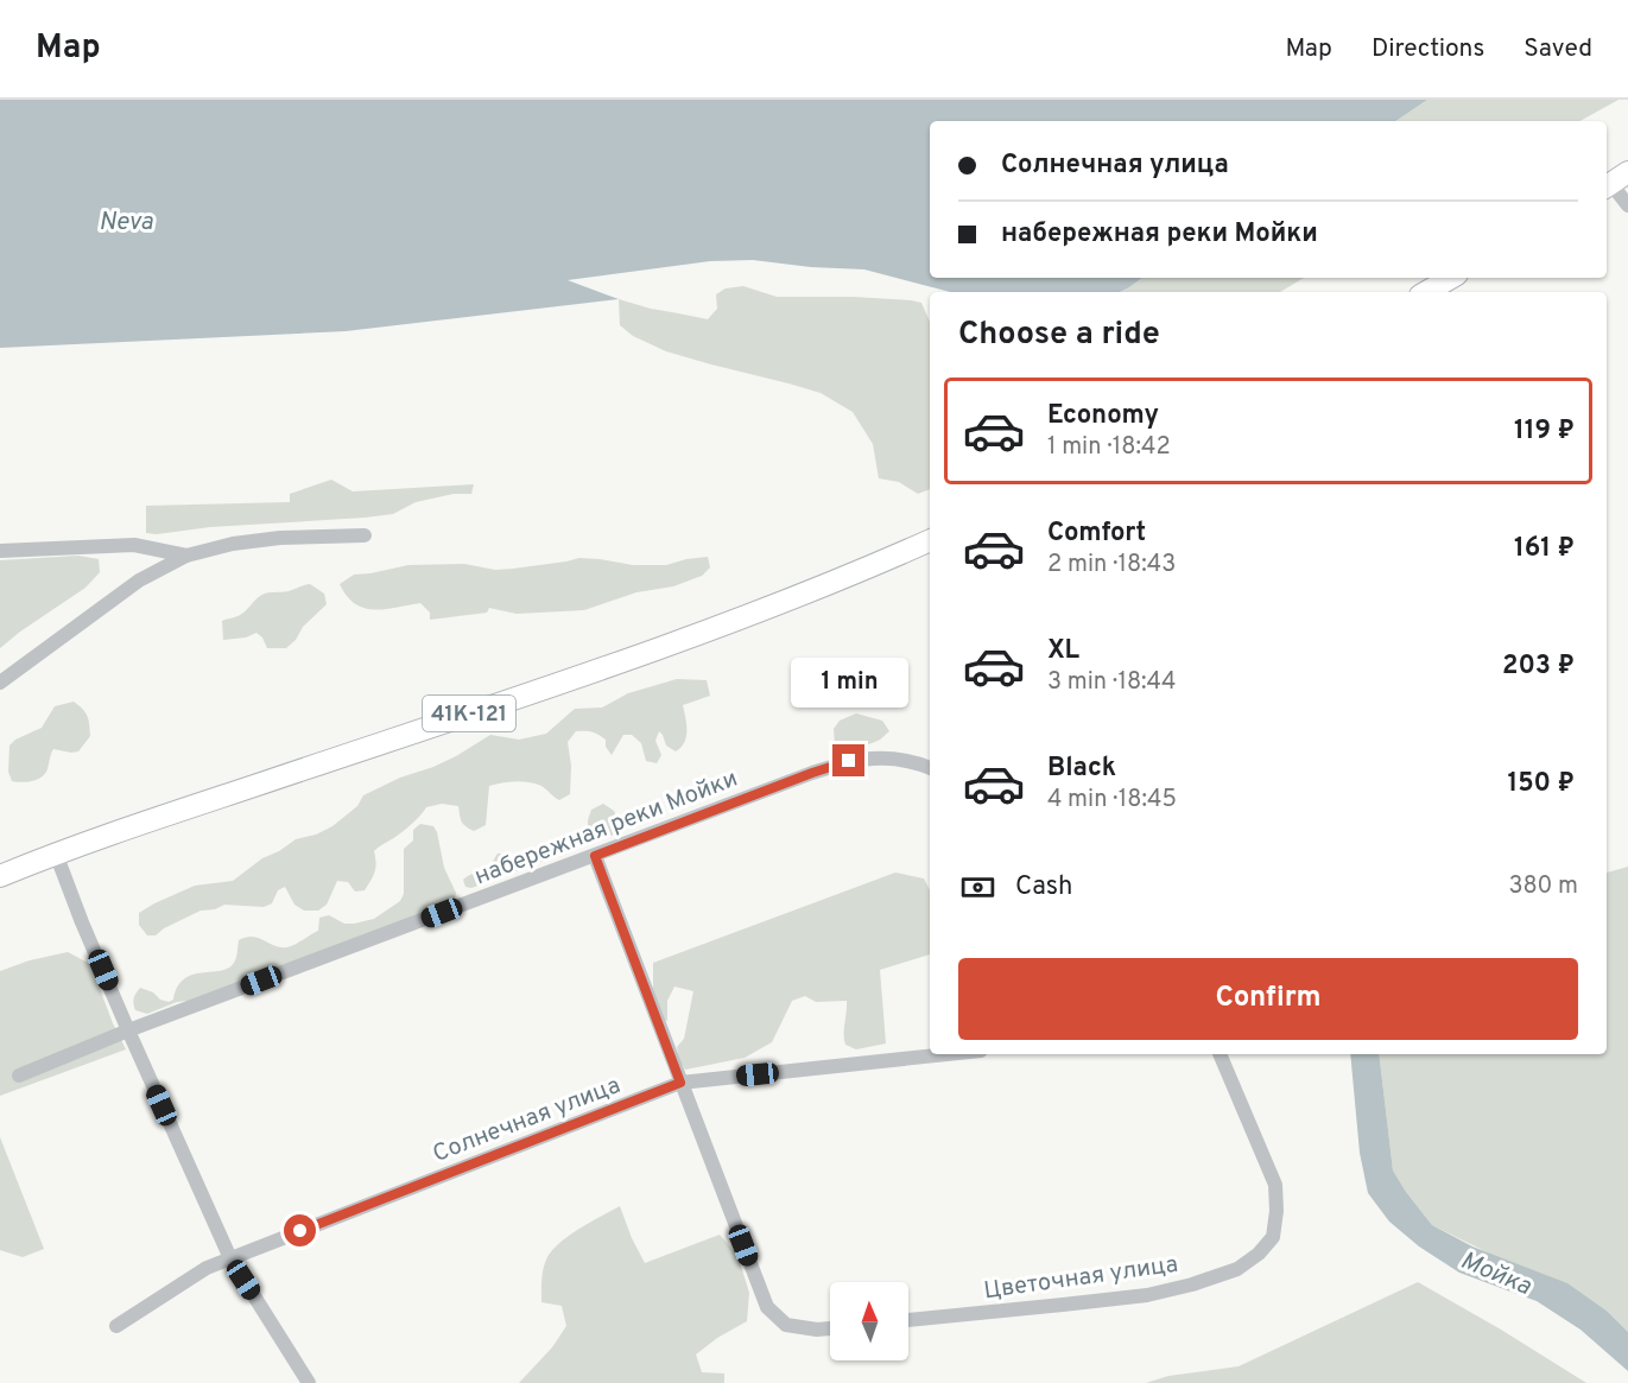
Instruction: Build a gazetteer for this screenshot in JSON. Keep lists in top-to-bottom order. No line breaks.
{"streets":{"main road":["41К-121"],"street":["набережная реки Мойки","Солнечная улица","Цветочная улица"]},"water":["Neva","Мойка"],"north":"top","page":{"header":"Map","nav":["Map","Directions","Saved"],"banner":["Солнечная улица","набережная реки Мойки"],"heading":"Choose a ride","list":[{"name":"Economy","note":"1 min · 18:42","value":"119 ₽"},{"name":"Comfort","note":"2 min · 18:43","value":"161 ₽"},{"name":"XL","note":"3 min · 18:44","value":"203 ₽"},{"name":"Black","note":"4 min · 18:45","value":"150 ₽"}],"bubble":"1 min","pay":["Cash","380 m"],"buttons":"Confirm"}}
